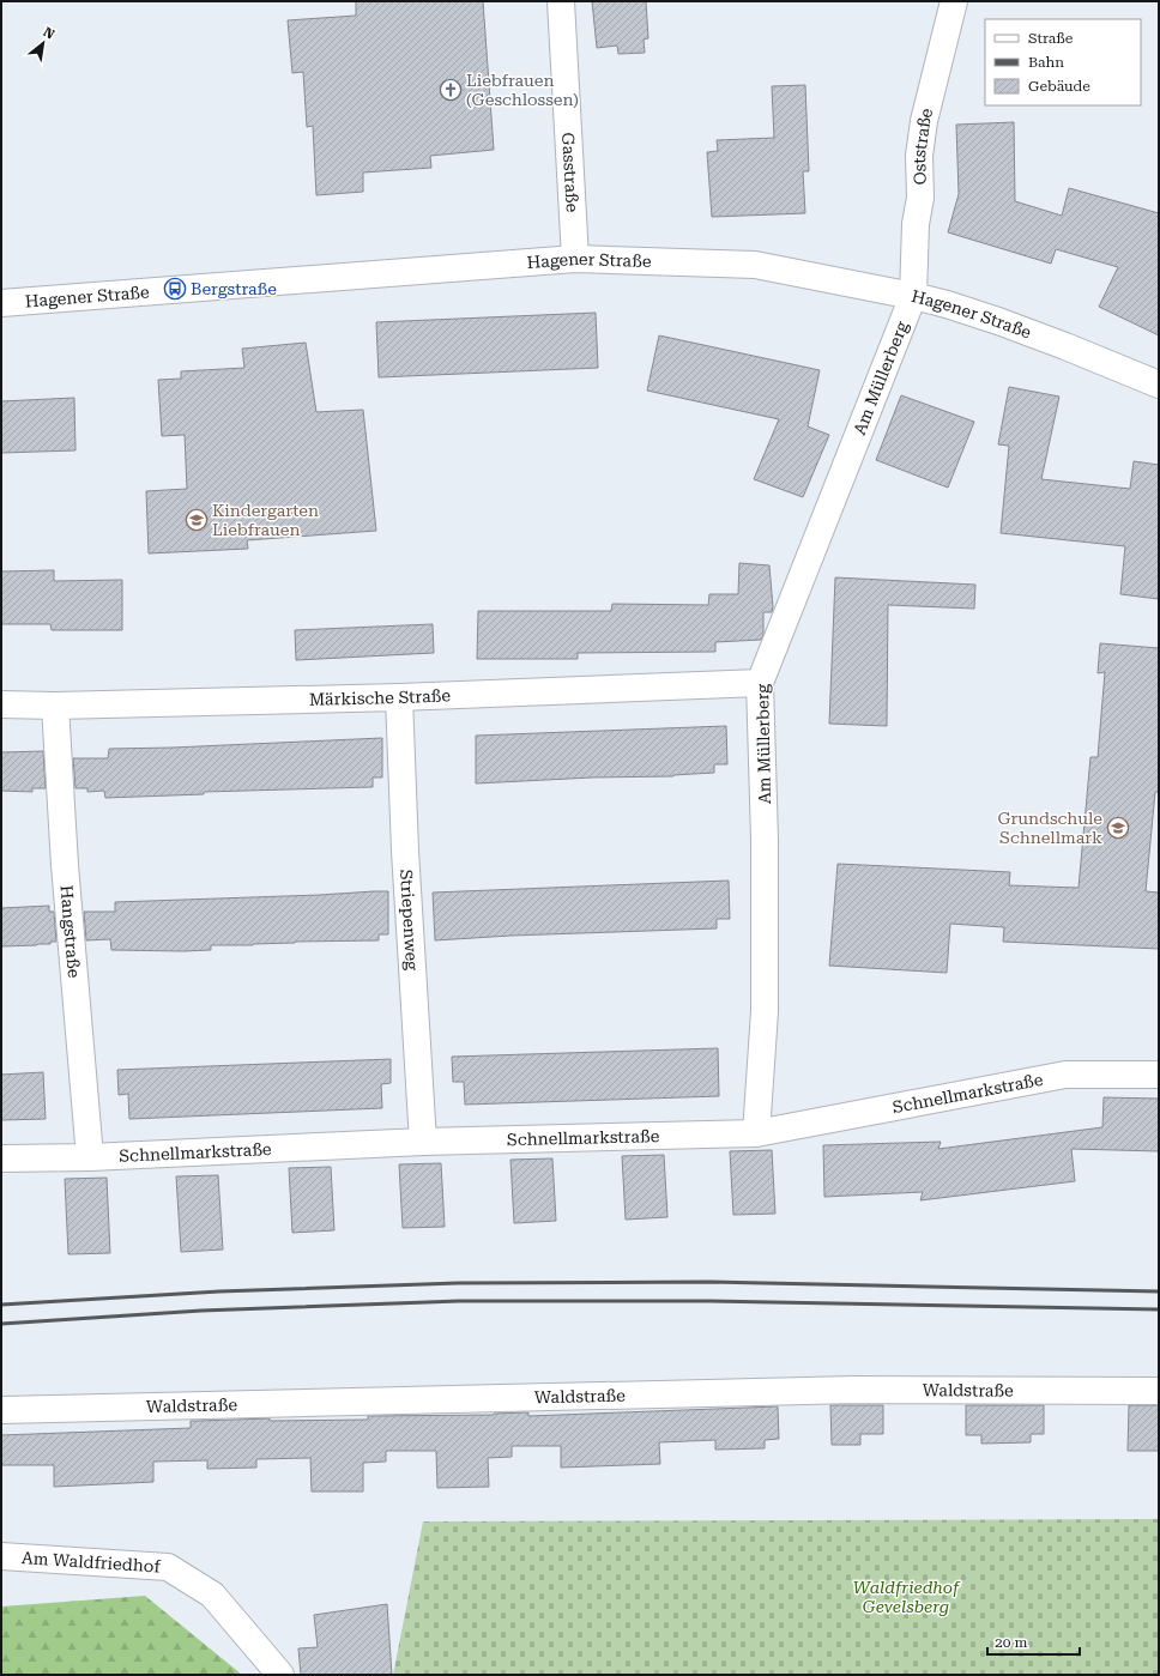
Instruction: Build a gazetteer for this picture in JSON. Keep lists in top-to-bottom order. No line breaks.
{"streets":{"street":["Oststraße","Gasstraße","Hagener Straße","Am Müllerberg","Märkische Straße","Striepenweg","Hangstraße","Schnellmarkstraße","Waldstraße","Am Waldfriedhof"]},"crossings":[["Oststraße","Hagener Straße"],["Oststraße","Am Müllerberg"],["Gasstraße","Hagener Straße"],["Hagener Straße","Am Müllerberg"],["Am Müllerberg","Märkische Straße"],["Am Müllerberg","Schnellmarkstraße"],["Märkische Straße","Striepenweg"],["Märkische Straße","Hangstraße"],["Striepenweg","Schnellmarkstraße"],["Hangstraße","Schnellmarkstraße"]],"parks":["Waldfriedhof Gevelsberg"],"places":{"church":["Liebfrauen (Geschlossen)"],"bus stop":["Bergstraße"],"school or university":["Kindergarten Liebfrauen","Grundschule Schnellmark"]},"legend":["Straße","Bahn","Gebäude"],"scale_bar":"20 m","north":"top right"}
